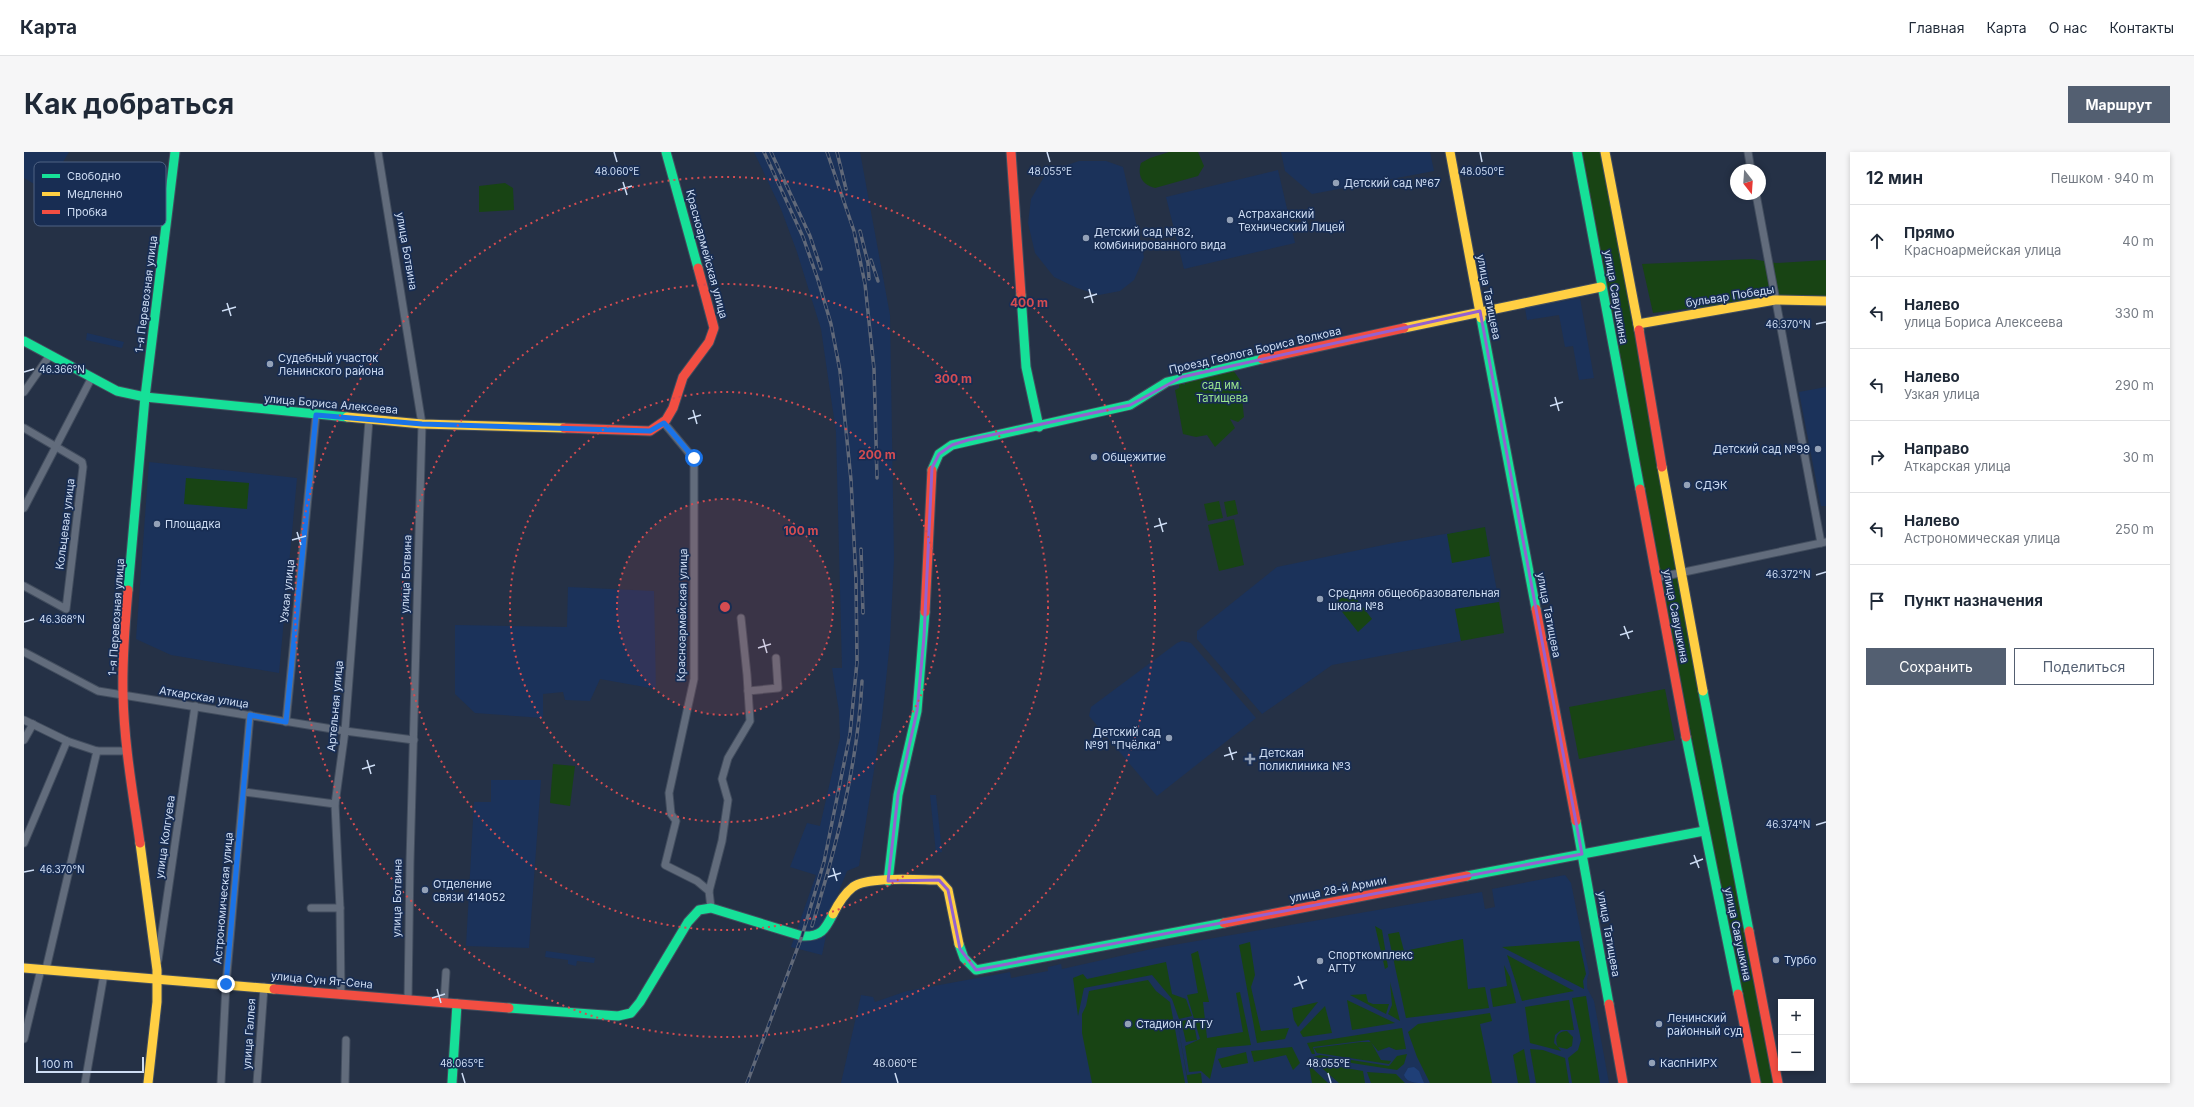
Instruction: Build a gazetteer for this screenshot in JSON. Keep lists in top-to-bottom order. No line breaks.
{"streets":{"main road":["Красноармейская улица","1-я Перевозная улица","бульвар Победы","улица Татищева","улица Савушкина","Проезд Геолога Бориса Волкова","улица Бориса Алексеева","улица 28-й Армии","улица Сун Ят-Сена"],"street":["улица Ботвина","Кольцевая улица","Узкая улица","Аткарская улица","Артельная улица","улица Колгуева","Астрономическая улица","улица Галлея"]},"crossings":[["улица Ботвина","улица Бориса Алексеева"],["улица Ботвина","Аткарская улица"],["улица Ботвина","улица Сун Ят-Сена"],["Красноармейская улица","улица Бориса Алексеева"],["1-я Перевозная улица","улица Бориса Алексеева"],["1-я Перевозная улица","Аткарская улица"],["1-я Перевозная улица","улица Колгуева"],["1-я Перевозная улица","улица Сун Ят-Сена"],["бульвар Победы","улица Савушкина"],["улица Татищева","Проезд Геолога Бориса Волкова"],["улица Татищева","улица 28-й Армии"],["улица Савушкина","Проезд Геолога Бориса Волкова"],["улица Савушкина","улица 28-й Армии"],["Проезд Геолога Бориса Волкова","улица 28-й Армии"],["улица Бориса Алексеева","Узкая улица"],["улица Бориса Алексеева","Артельная улица"],["Узкая улица","Аткарская улица"],["Аткарская улица","Артельная улица"],["Аткарская улица","улица Колгуева"],["Аткарская улица","Астрономическая улица"],["Артельная улица","улица Сун Ят-Сена"],["улица Колгуева","улица Сун Ят-Сена"],["Астрономическая улица","улица Сун Ят-Сена"],["улица Сун Ят-Сена","улица Галлея"]],"parks":["сад им. Татищева"],"places":{"other":["Детский сад №67","Астраханский Технический Лицей","Детский сад №82, комбинированного вида","Судебный участок Ленинского района","Детский сад №99","Общежитие","СДЭК","Площадка","Средняя общеобразовательная школа №8","Детский сад №91 \"Пчёлка\"","Отделение связи 414052","Турбо","Спорткомплекс АГТУ","Стадион АГТУ","Ленинский районный суд","КаспНИРХ"],"health":["Детская поликлиника №3"]},"legend":["Свободно","Медленно","Пробка"],"scale_bar":"100 m","north":"bottom","page":{"header":"Карта","nav":["Главная","Карта","О нас","Контакты"],"buttons":["Маршрут",["Сохранить","Поделиться"]],"title":"Как добраться","heading":["12 мин","Пешком · 940 m"],"list":[["Прямо","Красноармейская улица","40 m"],["Налево","улица Бориса Алексеева","330 m"],["Налево","Узкая улица","290 m"],["Направо","Аткарская улица","30 m"],["Налево","Астрономическая улица","250 m"],"Пункт назначения"],"map_buttons":["+","−"],"scale":"100 m"},"coordinates":["48.060°E","48.055°E","48.050°E","46.370°N","46.366°N","46.372°N","46.368°N","46.374°N","48.065°E"],"rings":["400 m","300 m","200 m","100 m"]}
